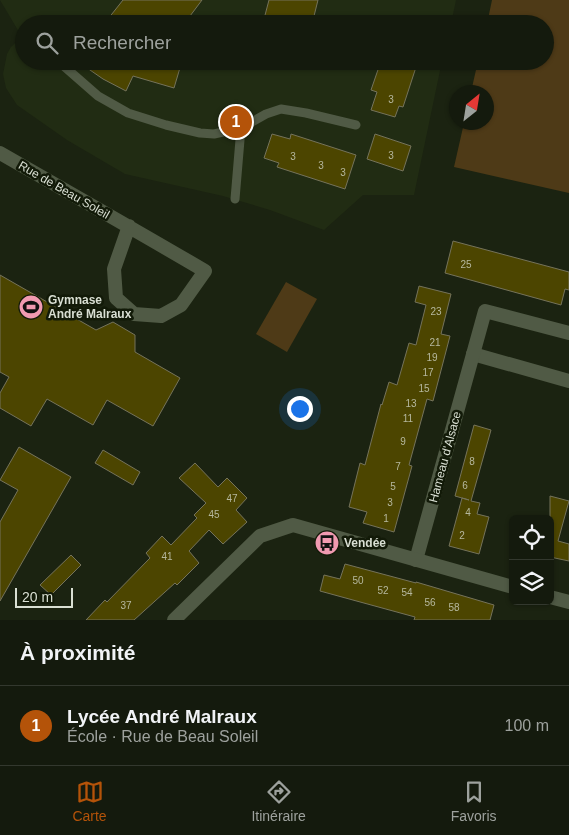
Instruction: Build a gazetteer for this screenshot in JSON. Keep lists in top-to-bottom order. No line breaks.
{"streets":{"street":["Rue de Beau Soleil","Hameau d'Alsace"]},"places":{"sports":["Gymnase André Malraux"],"bus stop":["Vendée"]},"house_numbers":["3","3","3","3","3","25","23","21","19","17","15","13","11","9","8","7","6","5","47","3","4","45","1","2","41","50","52","54","56","37","58"],"scale_bar":"20 m","north":"top right","page":{"search":"Rechercher","pins":"1","scale":"20 m","heading":"À proximité","list":[{"mark":"1","name":"Lycée André Malraux","note":"École · Rue de Beau Soleil","value":"100 m"}],"nav":["Carte","Itinéraire","Favoris"]}}
